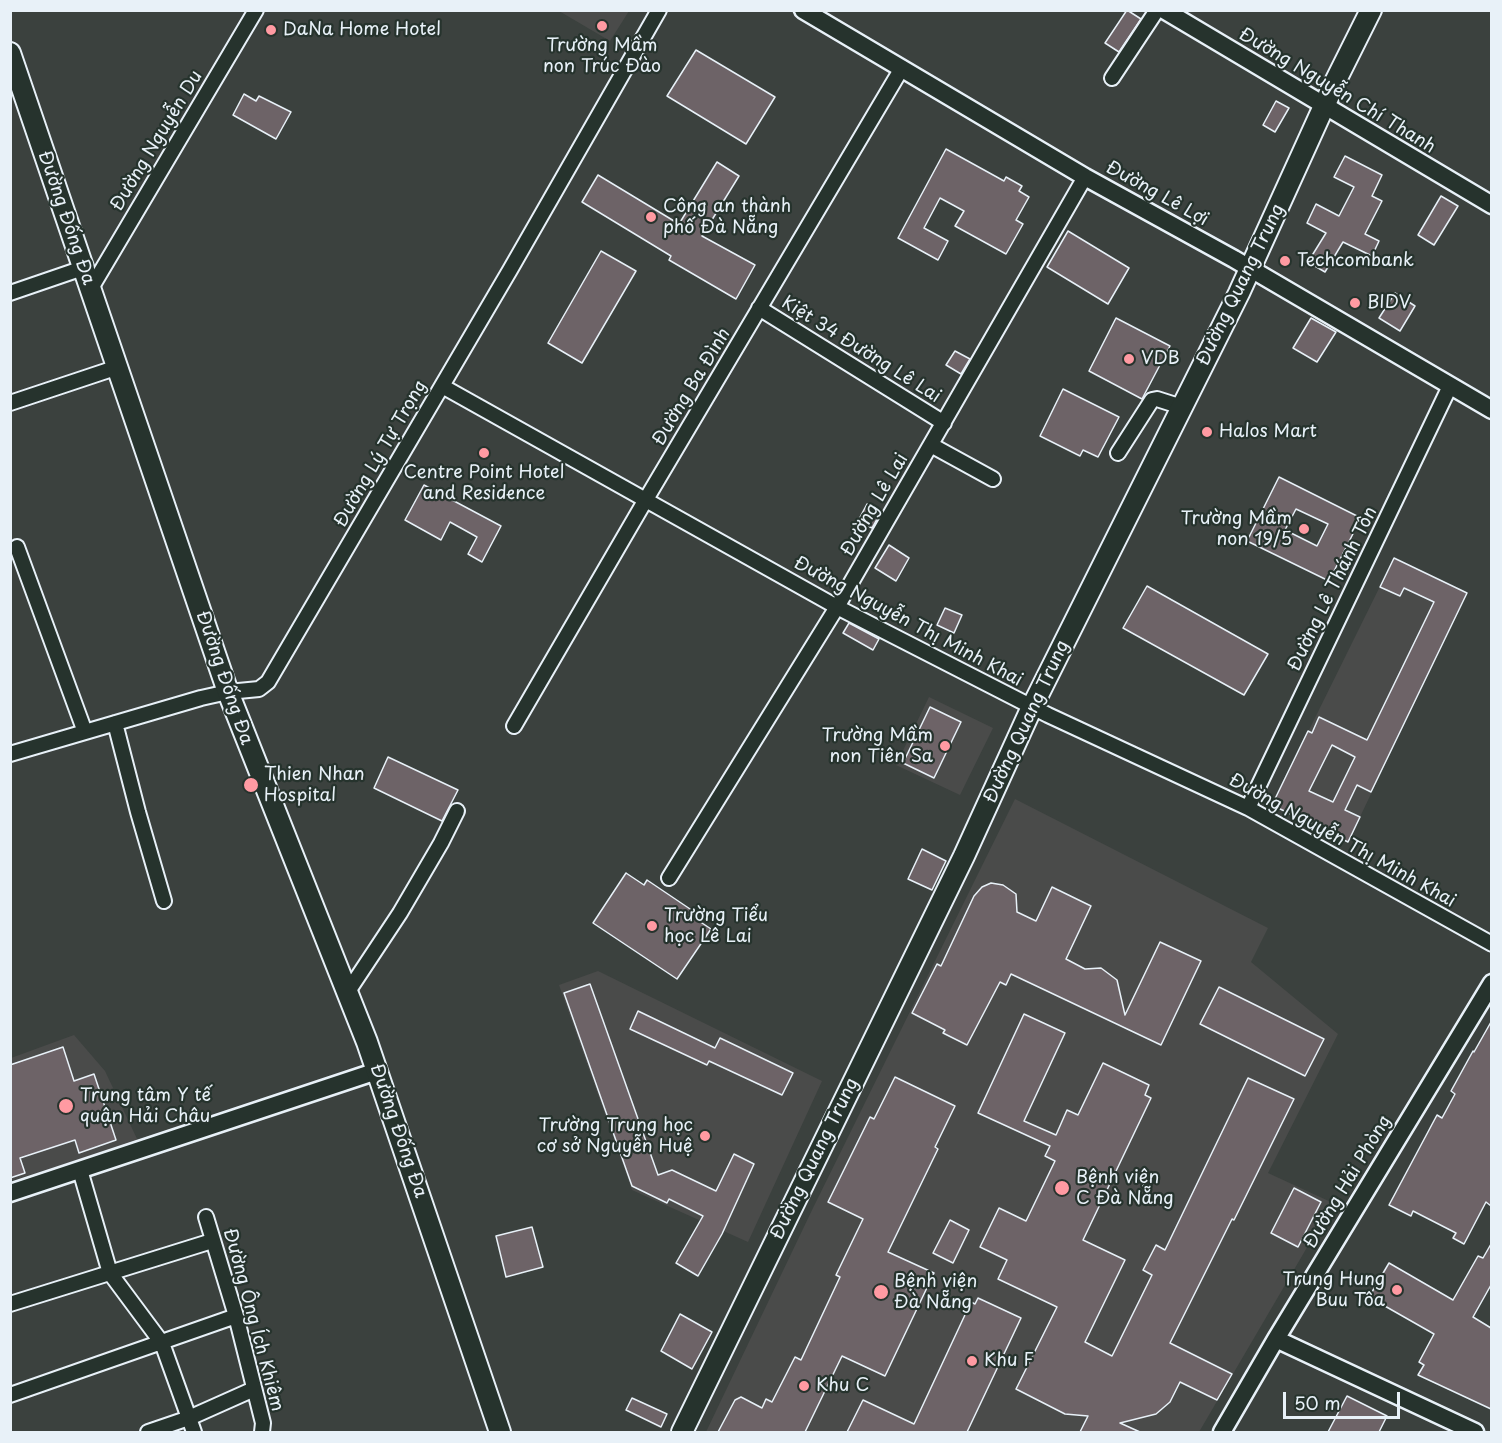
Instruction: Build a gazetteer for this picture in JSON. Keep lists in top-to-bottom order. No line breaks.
{"streets":{"main road":["Đường Đống Đa","Đường Quang Trung"],"street":["Đường Nguyễn Chí Thanh","Đường Nguyễn Du","Đường Lê Lợi","Kiệt 34 Đường Lê Lai","Đường Ba Đình","Đường Lý Tự Trọng","Đường Lê Lai","Đường Lê Thánh Tôn","Đường Nguyễn Thị Minh Khai","Đường Hải Phòng","Đường Ông Ích Khiêm"]},"crossings":[["Đường Nguyễn Chí Thanh","Đường Quang Trung"],["Đường Nguyễn Du","Đường Đống Đa"],["Đường Lê Lợi","Đường Quang Trung"],["Đường Lê Lợi","Đường Ba Đình"],["Đường Lê Lợi","Đường Lê Lai"],["Đường Lê Lợi","Đường Lê Thánh Tôn"],["Đường Đống Đa","Đường Lý Tự Trọng"],["Đường Quang Trung","Đường Nguyễn Thị Minh Khai"],["Kiệt 34 Đường Lê Lai","Đường Ba Đình"],["Kiệt 34 Đường Lê Lai","Đường Lê Lai"],["Đường Ba Đình","Đường Nguyễn Thị Minh Khai"],["Đường Lý Tự Trọng","Đường Nguyễn Thị Minh Khai"],["Đường Lê Lai","Đường Nguyễn Thị Minh Khai"],["Đường Lê Thánh Tôn","Đường Nguyễn Thị Minh Khai"]],"places":["Trường Mầm non Trúc Đào","DaNa Home Hotel","Công an thành phố Đà Nẵng","Techcombank","BIDV","VDB","Halos Mart","Centre Point Hotel and Residence","Trường Mầm non 19/5","Trường Mầm non Tiên Sa","Thien Nhan Hospital","Trường Tiểu học Lê Lai","Trung tâm Y tế quận Hải Châu","Trường Trung học cơ sở Nguyễn Huệ","Bệnh viện C Đà Nẵng","Trung Hung Buu Tôa","Bệnh viện Đà Nẵng","Khu F","Khu C"],"scale_bar":"50 m"}
